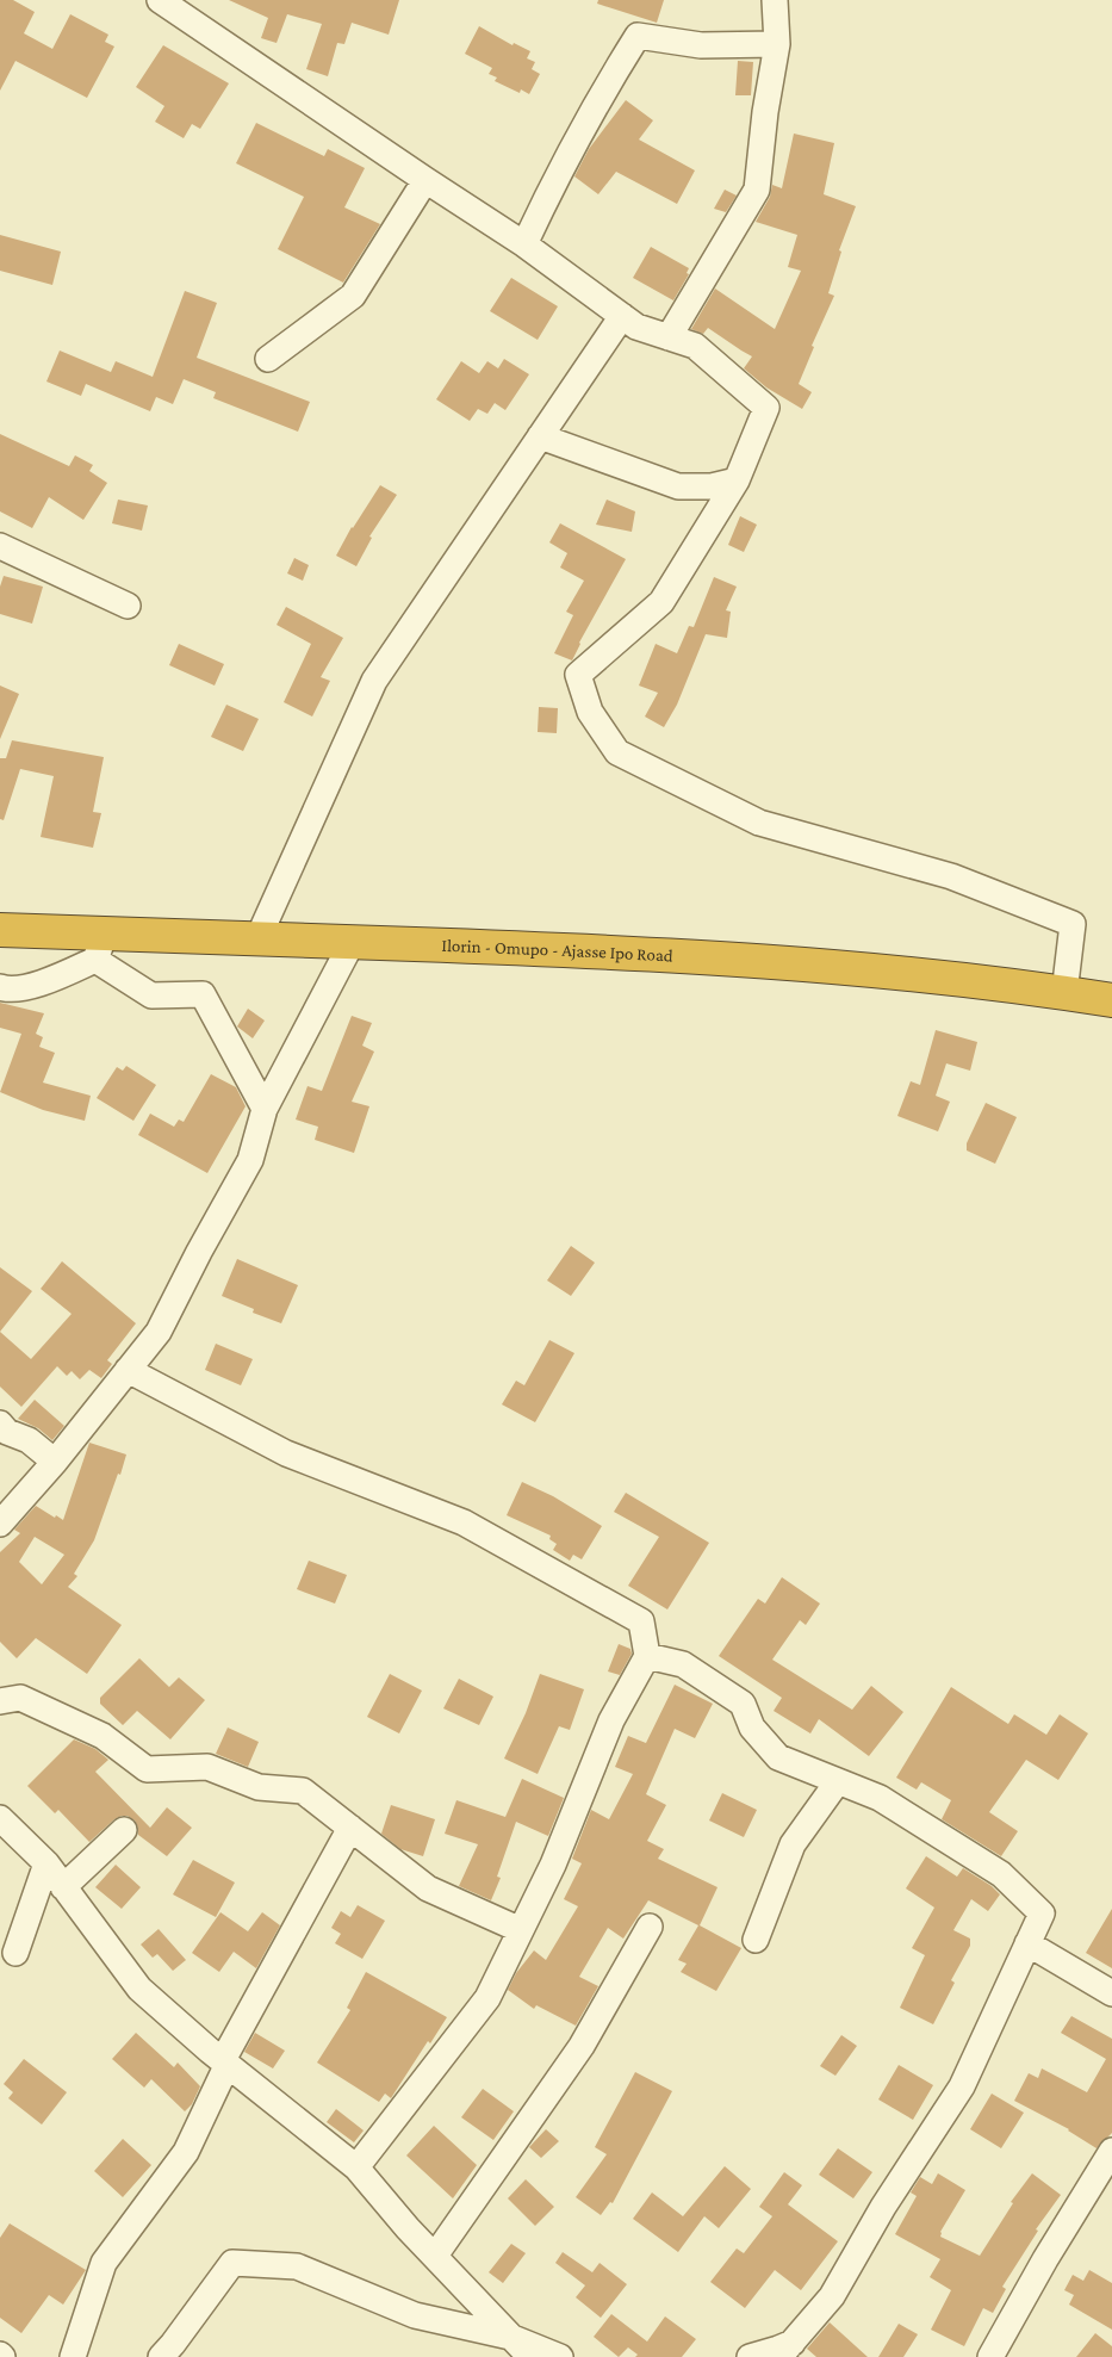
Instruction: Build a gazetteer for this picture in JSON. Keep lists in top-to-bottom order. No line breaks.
{"streets":{"highway":["Ilorin - Omupo - Ajasse Ipo Road"]}}
